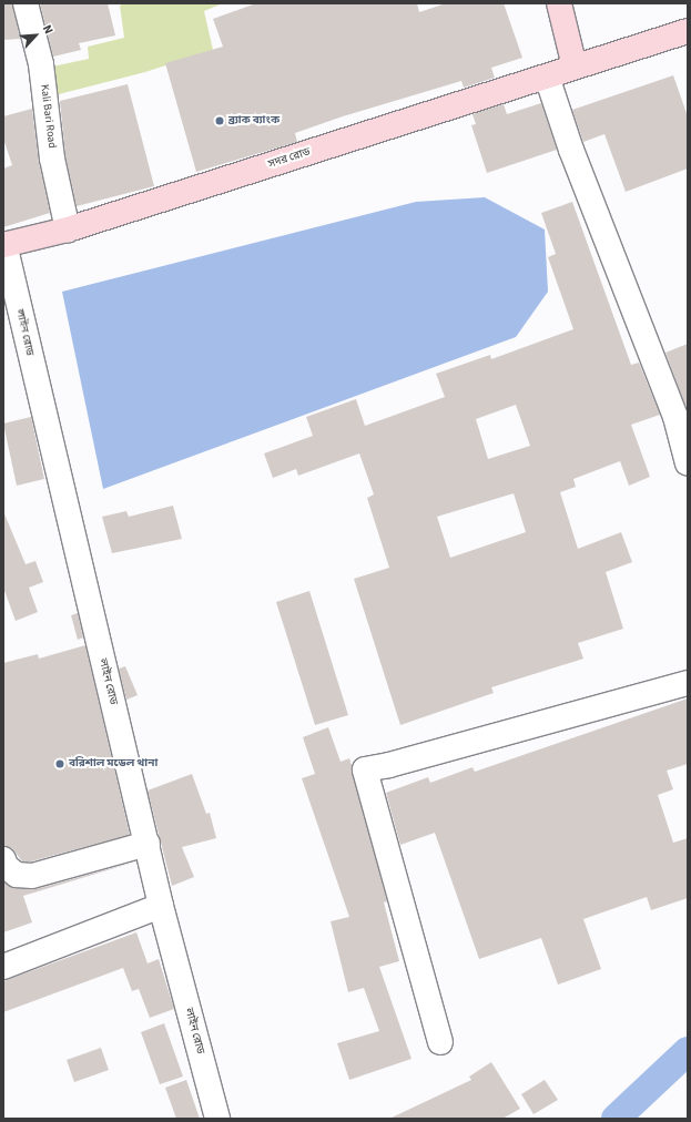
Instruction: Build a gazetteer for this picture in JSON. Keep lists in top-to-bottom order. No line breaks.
{"streets":{"main road":["সদর রোড"],"street":["Kali Bari Road","লাইন রোড"]},"crossings":[["Kali Bari Road","সদর রোড"],["সদর রোড","লাইন রোড"]],"places":["ব্র্যাক ব্যাংক","বরিশাল মডেল থানা"],"north":"top right"}
